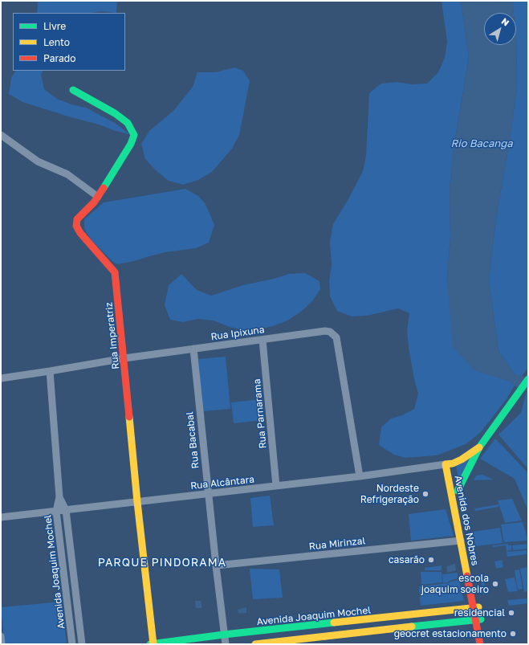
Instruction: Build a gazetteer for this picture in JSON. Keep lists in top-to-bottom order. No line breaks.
{"streets":{"street":["Rua Ipixuna","Rua Imperatriz","Rua Parnarama","Rua Bacabal","Rua Alcântara","Avenida dos Nobres","Rua Mirinzal","Avenida Joaquim Mochel"]},"crossings":[["Rua Ipixuna","Rua Imperatriz"],["Rua Ipixuna","Rua Parnarama"],["Rua Ipixuna","Rua Bacabal"],["Rua Ipixuna","Rua Alcântara"],["Rua Ipixuna","Avenida Joaquim Mochel"],["Rua Imperatriz","Rua Alcântara"],["Rua Imperatriz","Avenida Joaquim Mochel"],["Rua Parnarama","Rua Alcântara"],["Rua Bacabal","Rua Alcântara"],["Rua Bacabal","Rua Mirinzal"],["Rua Bacabal","Avenida Joaquim Mochel"],["Rua Alcântara","Avenida dos Nobres"],["Rua Alcântara","Avenida Joaquim Mochel"],["Avenida dos Nobres","Rua Mirinzal"],["Avenida dos Nobres","Avenida Joaquim Mochel"]],"districts":["PARQUE PINDORAMA"],"water":["Rio Bacanga"],"places":["Nordeste Refrigeração","casarão","escola joaquim soeiro","residencial","geocret estacionamento"],"legend":["Livre","Lento","Parado"],"north":"top right"}
